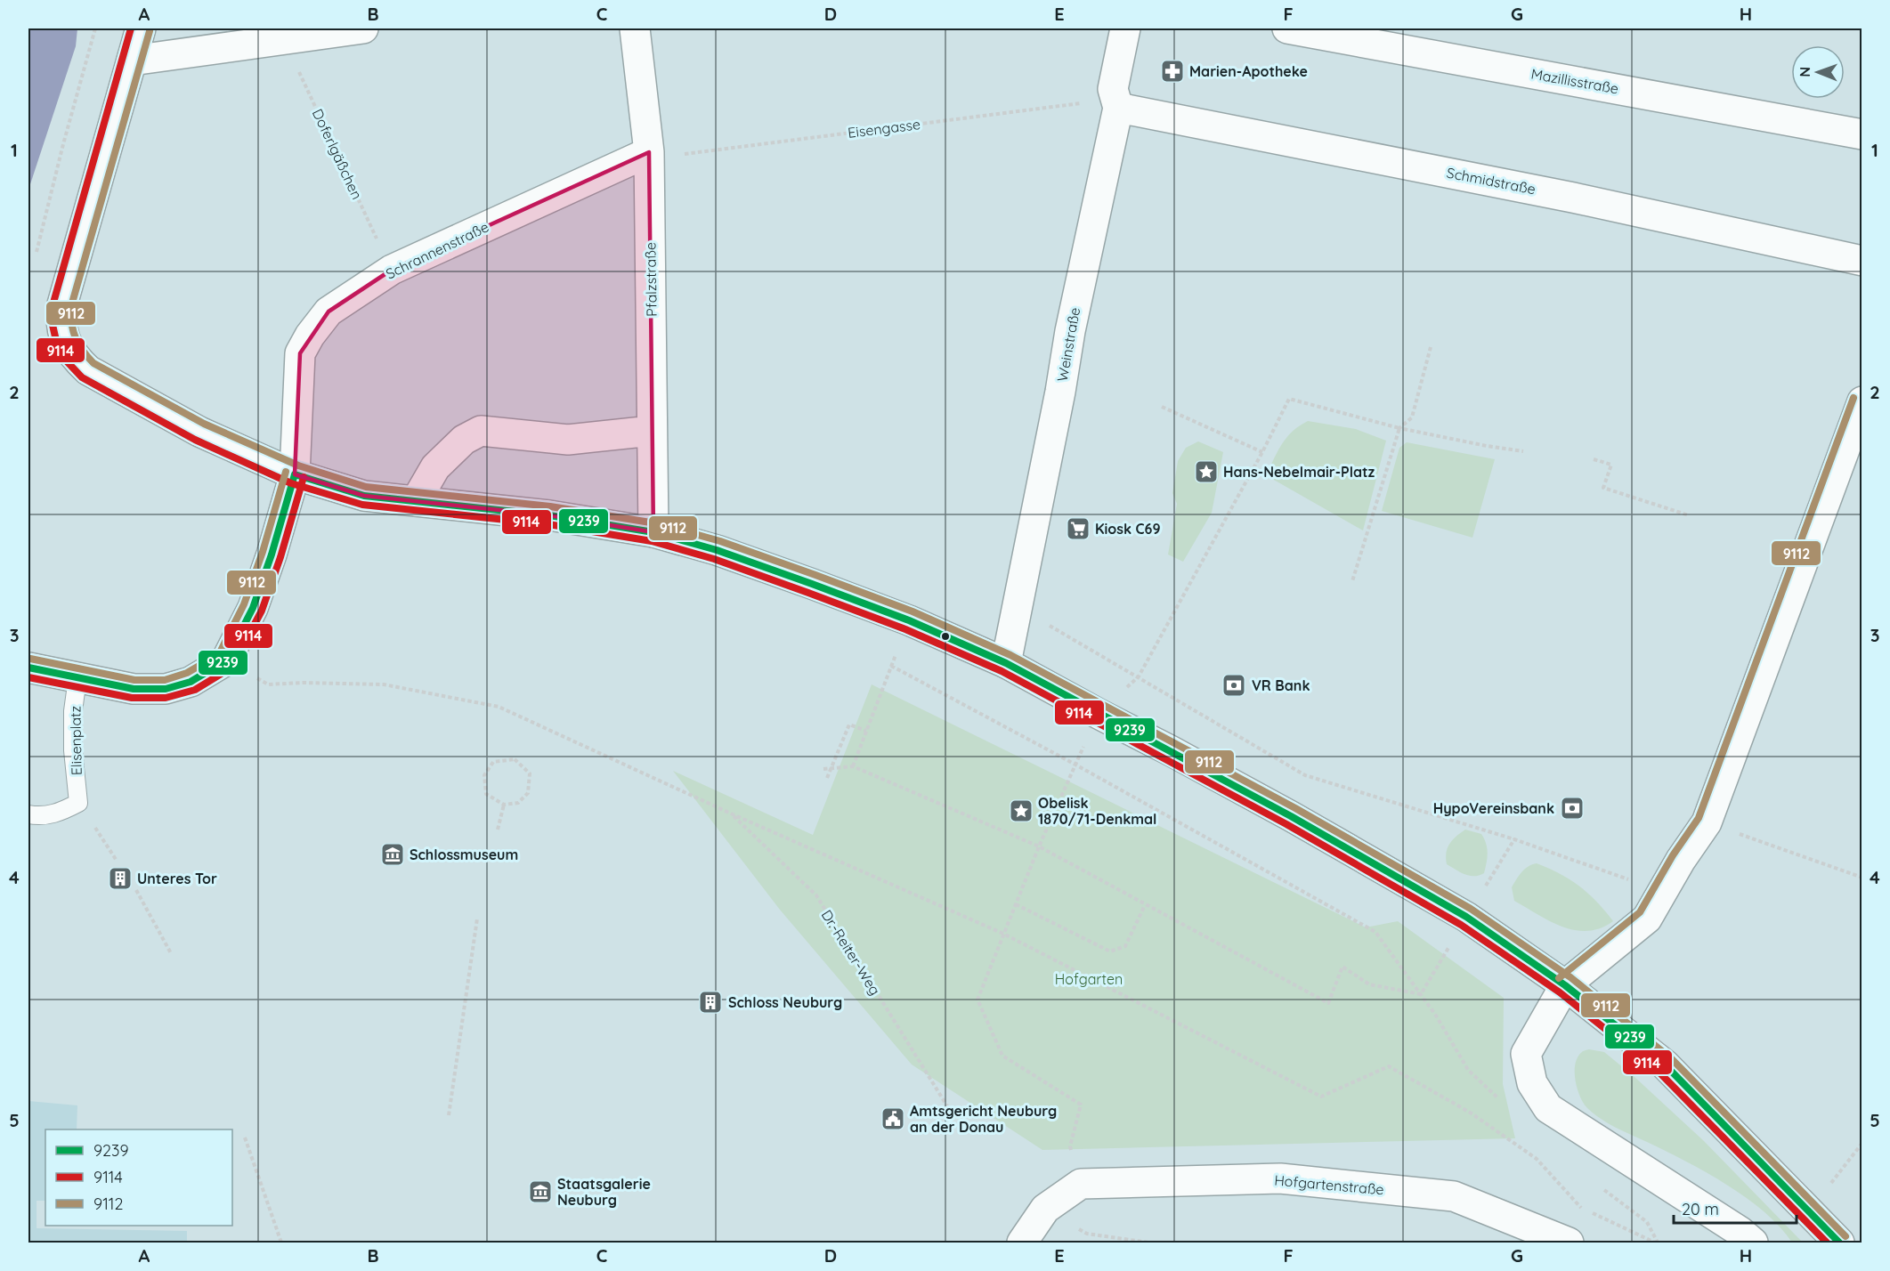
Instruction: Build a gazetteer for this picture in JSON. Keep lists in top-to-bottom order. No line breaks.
{"streets":{"street":["Mazillisstraße","Schmidstraße","Schrannenstraße","Pfalzstraße","Weinstraße","Hofgartenstraße"],"lane":["Elisenplatz"],"path":["Eisengasse","Doferlgäßchen","Dr.-Reiter-Weg"]},"crossings":[["Eisengasse","Schmidstraße"],["Eisengasse","Schrannenstraße"],["Eisengasse","Pfalzstraße"],["Eisengasse","Weinstraße"],["Doferlgäßchen","Schrannenstraße"],["Schmidstraße","Weinstraße"],["Schrannenstraße","Pfalzstraße"],["Schrannenstraße","Elisenplatz"]],"parks":["Hofgarten"],"places":{"pharmacy":["Marien-Apotheke"],"place":["Hans-Nebelmair-Platz","Obelisk 1870/71-Denkmal"],"supermarket":["Kiosk C69"],"bank":["VR Bank","HypoVereinsbank"],"museum":["Schlossmuseum","Staatsgalerie Neuburg"],"building":["Unteres Tor","Schloss Neuburg"],"public building":["Amtsgericht Neuburg an der Donau"]},"lines":["transit line 9114","transit line 9112","transit line 9239"],"legend":["9239","9114","9112"],"scale_bar":"20 m","north":"left","grid":{"columns":["A","B","C","D","E","F","G","H"],"rows":["1","2","3","4","5"]}}
